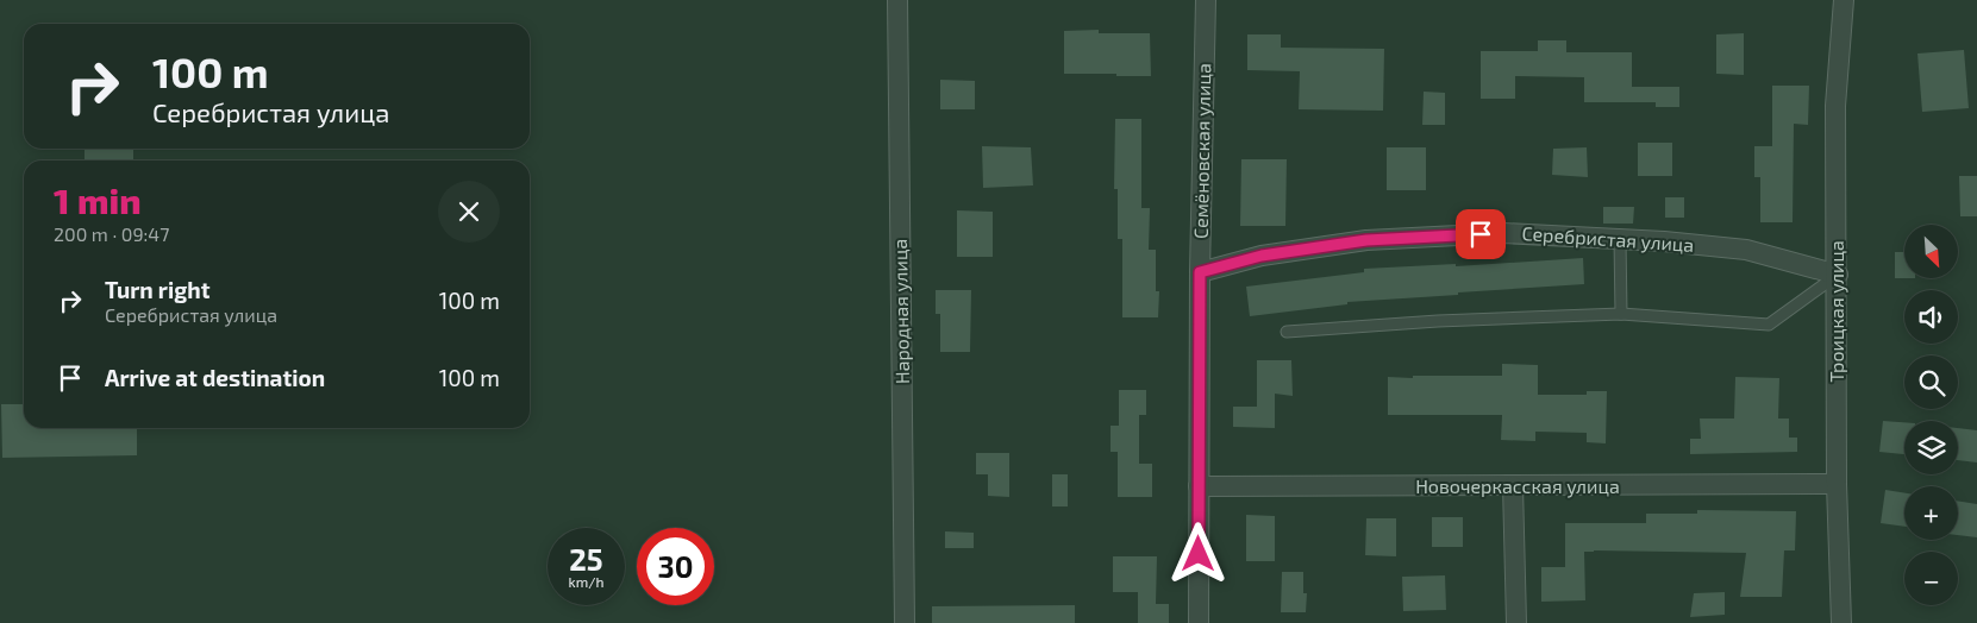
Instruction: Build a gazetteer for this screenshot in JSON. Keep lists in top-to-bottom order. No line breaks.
{"streets":{"street":["Семёновская улица","Серебристая улица","Народная улица","Троицкая улица","Новочеркасская улица"]},"crossings":[["Семёновская улица","Серебристая улица"],["Семёновская улица","Новочеркасская улица"],["Серебристая улица","Троицкая улица"],["Троицкая улица","Новочеркасская улица"]],"north":"bottom right","page":{"turn":["100 m","Серебристая улица"],"heading":["1 min","200 m · 09:47"],"map_buttons":["+","−"],"list":[{"name":"Turn right","note":"Серебристая улица","value":"100 m"},{"name":"Arrive at destination","value":"100 m"}],"speed":"25 km/h","limit":"30"}}
